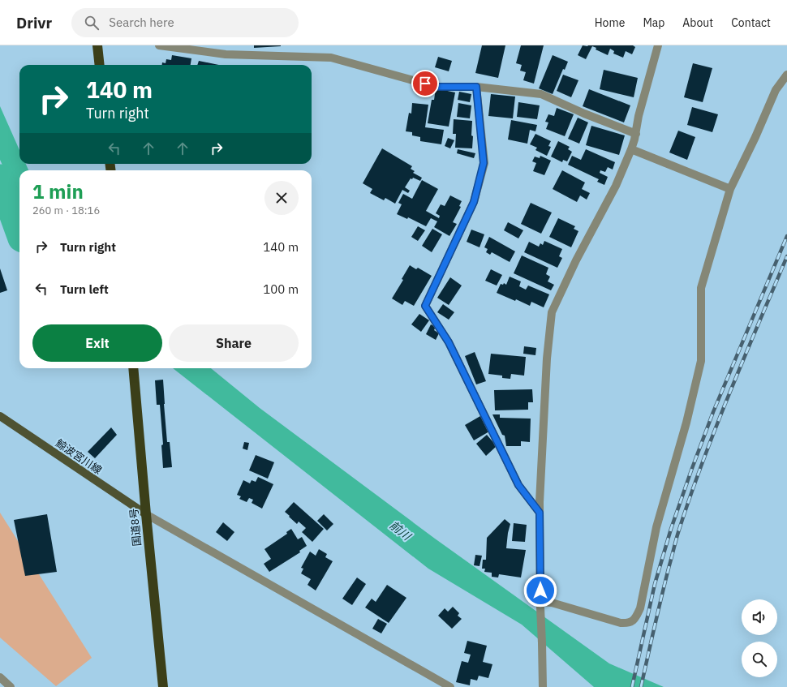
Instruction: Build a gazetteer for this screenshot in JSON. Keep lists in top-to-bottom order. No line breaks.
{"streets":{"highway":["国道8号"],"main road":["鯨波宮川線"]},"crossings":[["鯨波宮川線","国道8号"]],"water":["前川"],"page":{"header":"Drivr","search":"Search here","nav":["Home","Map","About","Contact"],"turn":["140 m","Turn right"],"heading":["1 min","260 m · 18:16"],"list":[{"name":"Turn right","value":"140 m"},{"name":"Turn left","value":"100 m"}],"buttons":["Exit","Share"]}}
